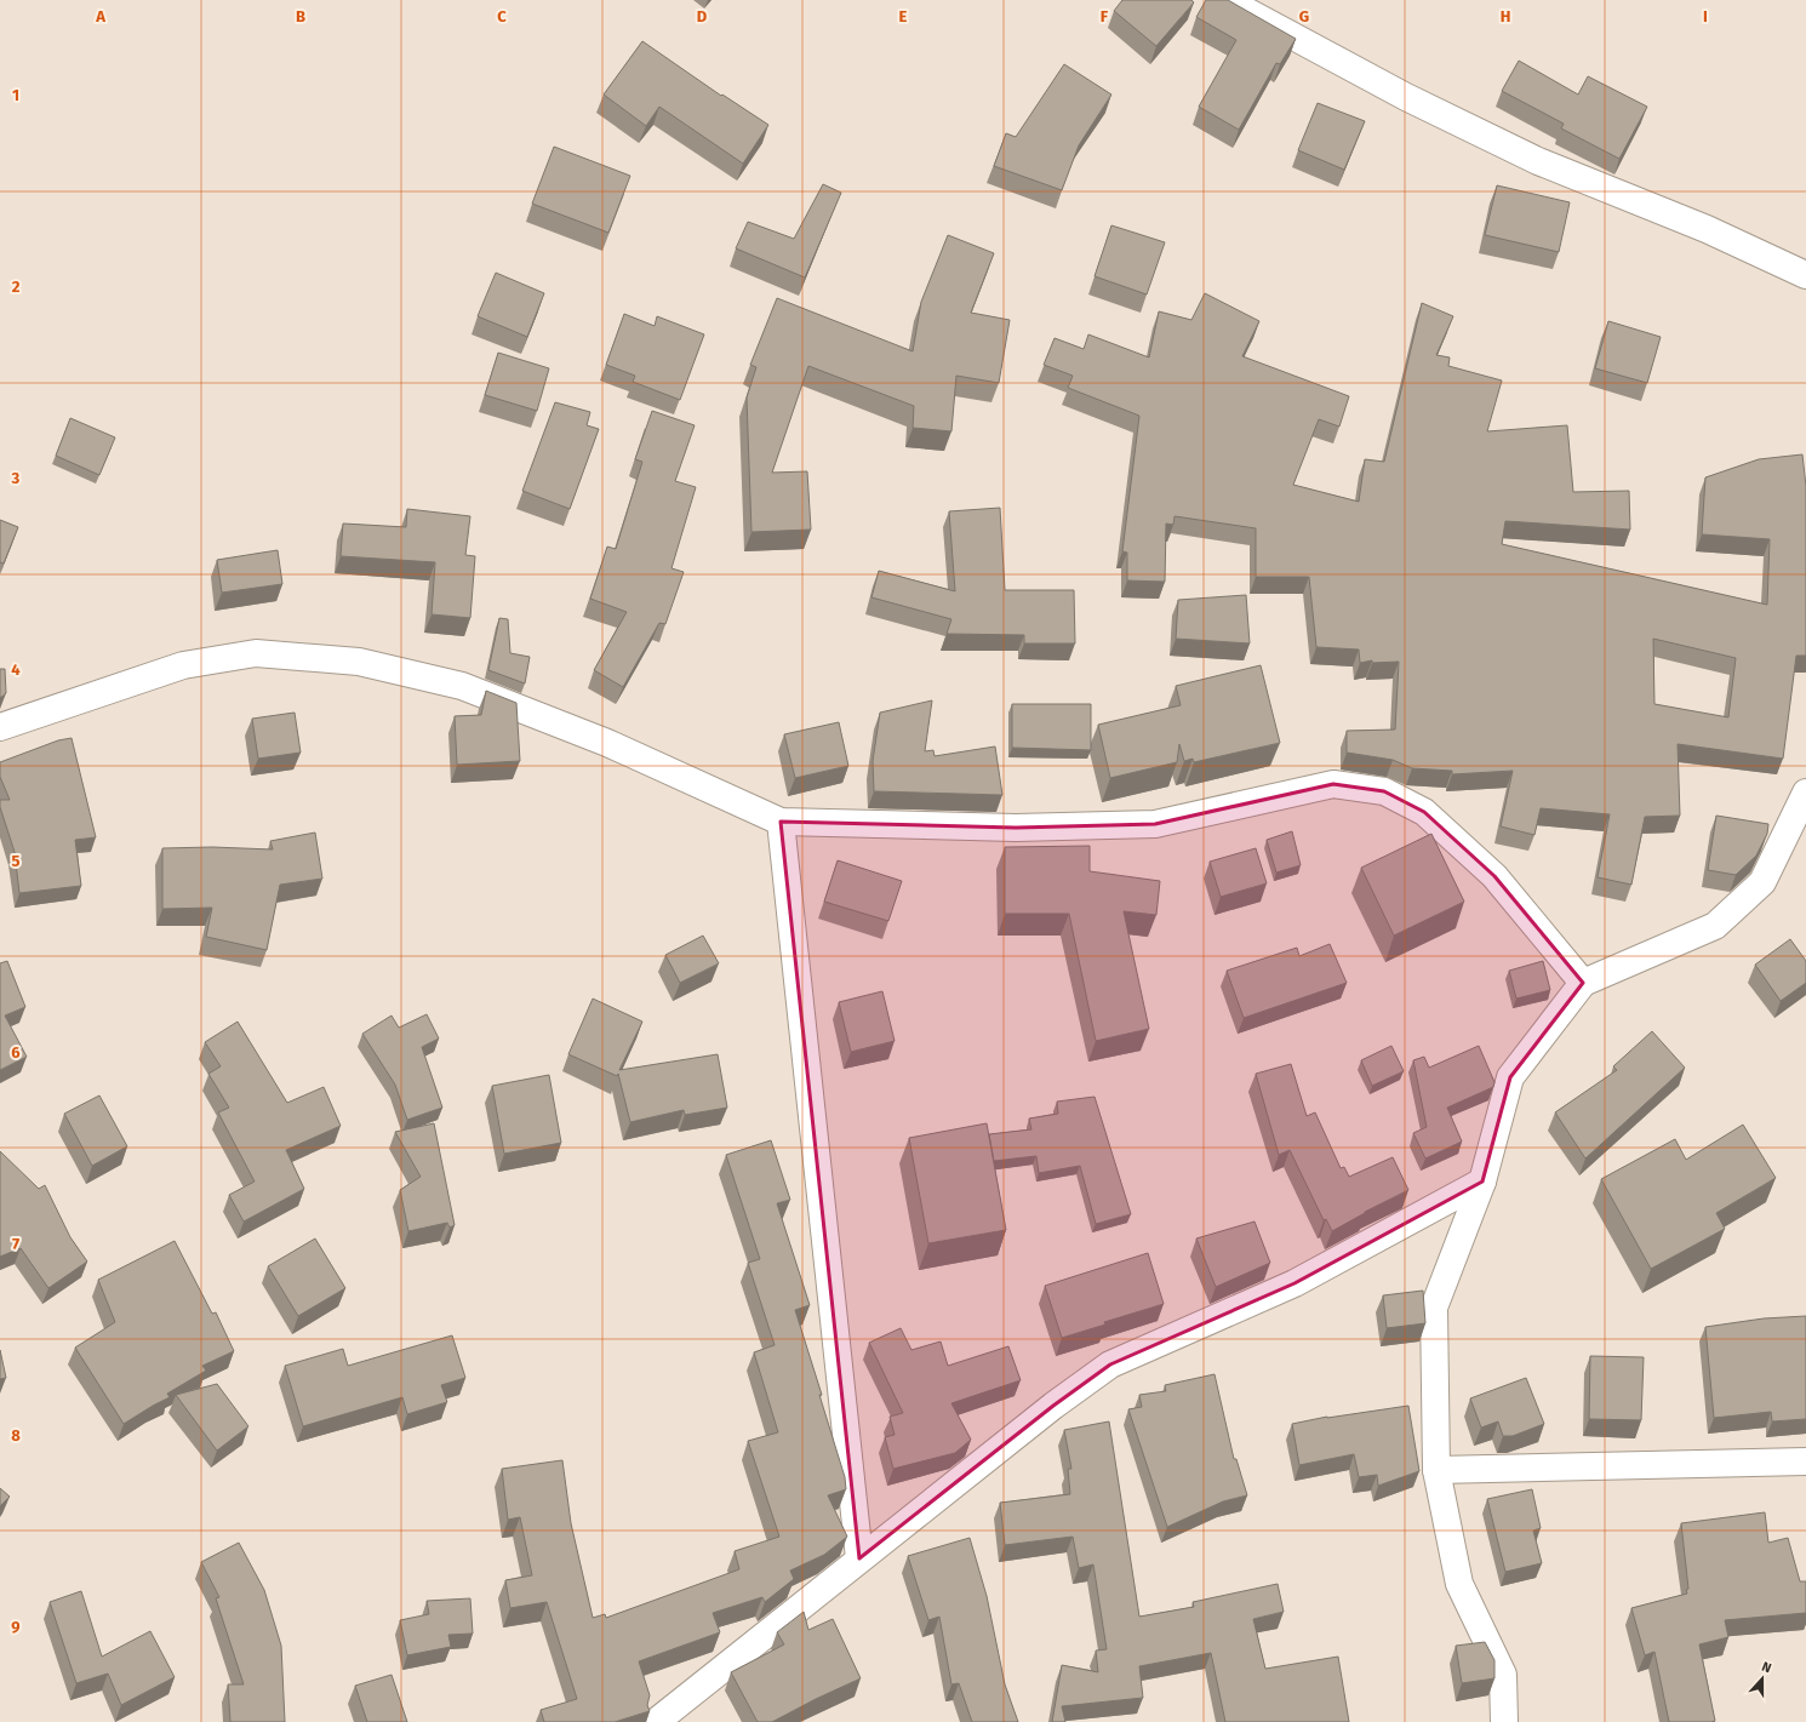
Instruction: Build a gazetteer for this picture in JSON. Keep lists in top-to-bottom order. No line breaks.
{"north":"top","grid":{"columns":["A","B","C","D","E","F","G","H","I"],"rows":["1","2","3","4","5","6","7","8","9"]}}
